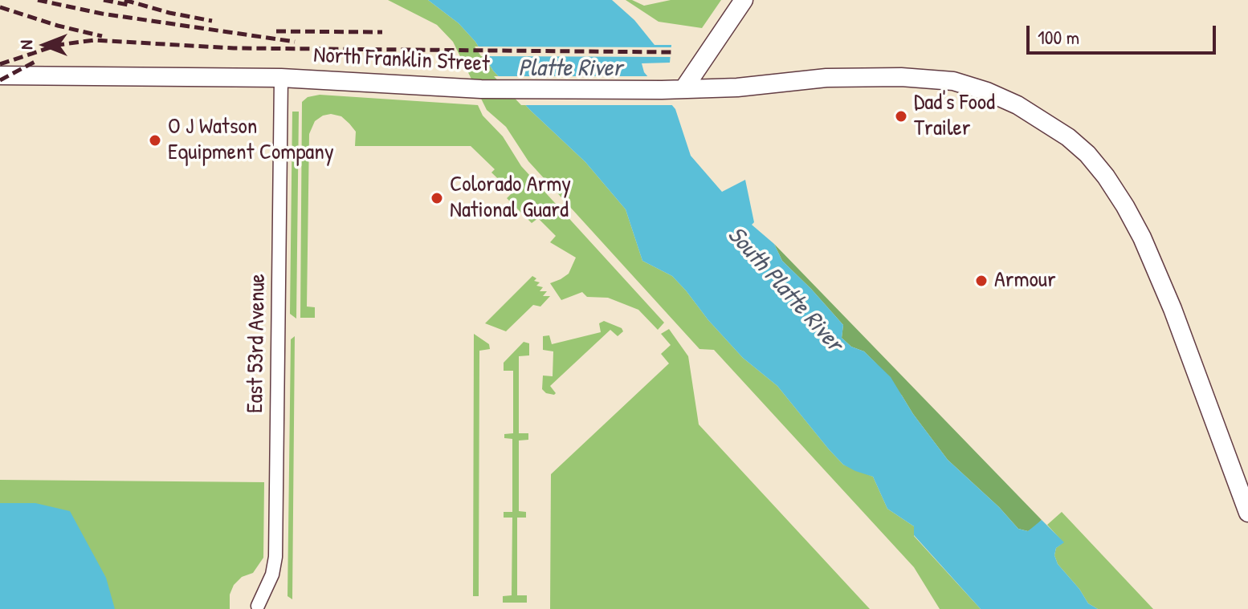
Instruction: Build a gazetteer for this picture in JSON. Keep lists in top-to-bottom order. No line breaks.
{"streets":{"street":["North Franklin Street","East 53rd Avenue"]},"crossings":[["North Franklin Street","East 53rd Avenue"]],"water":["Platte River","South Platte River"],"places":["Dad's Food Trailer","O J Watson Equipment Company","Colorado Army National Guard","Armour"],"scale_bar":"100 m","north":"left"}
